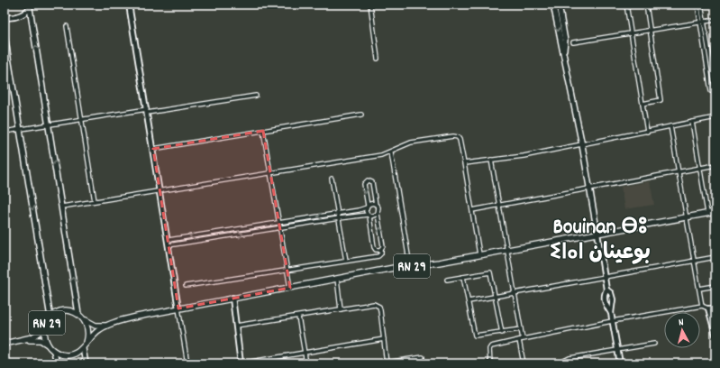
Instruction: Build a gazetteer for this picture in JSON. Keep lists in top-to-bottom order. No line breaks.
{"streets":{"main road":["RN 29"]},"districts":["Bouinan ⴱⵓ ⵉⵏⴰⵏ بوعينان"],"north":"top"}
